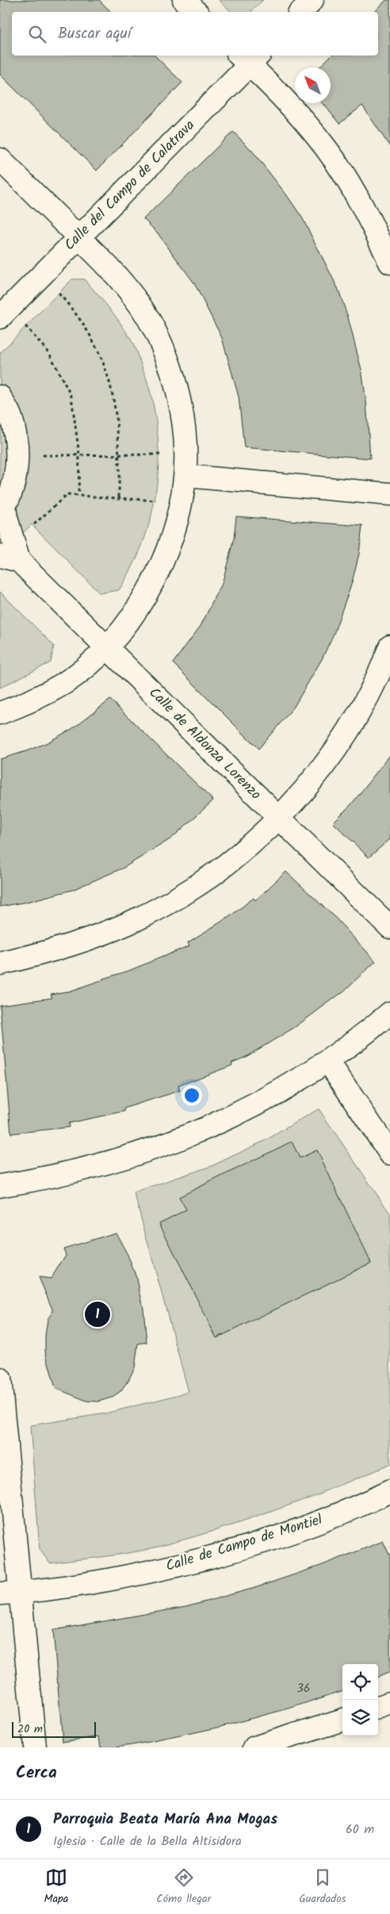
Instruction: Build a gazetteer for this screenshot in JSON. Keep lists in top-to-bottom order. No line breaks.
{"streets":{"street":["Calle del Campo de Calatrava","Calle de Aldonza Lorenzo","Calle de Campo de Montiel"]},"house_numbers":["36"],"scale_bar":"20 m","north":"top left","page":{"search":"Buscar aquí","pins":"1","scale":"20 m","heading":"Cerca","list":[{"mark":"1","name":"Parroquia Beata María Ana Mogas","note":"Iglesia · Calle de la Bella Altisidora","value":"60 m"}],"nav":["Mapa","Cómo llegar","Guardados"]}}
